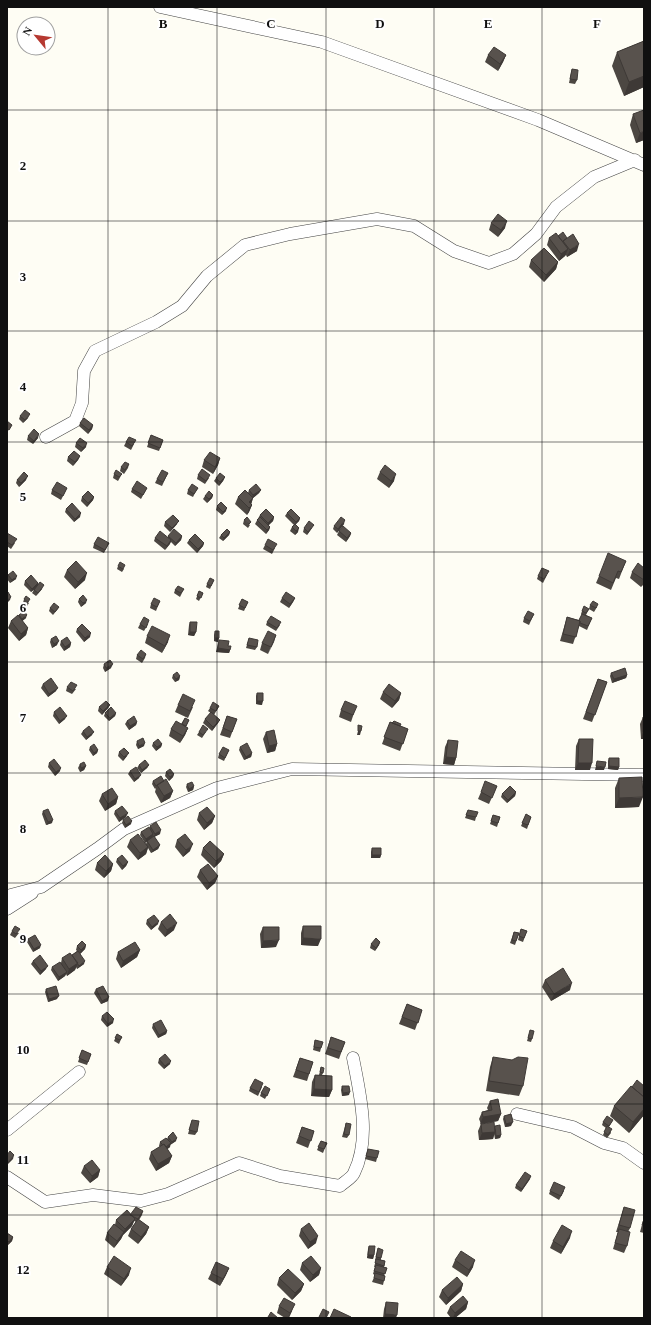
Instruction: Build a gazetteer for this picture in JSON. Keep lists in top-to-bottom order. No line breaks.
{"north":"top left","grid":{"columns":["B","C","D","E","F"],"rows":["2","3","4","5","6","7","8","9","10","11","12"]}}
